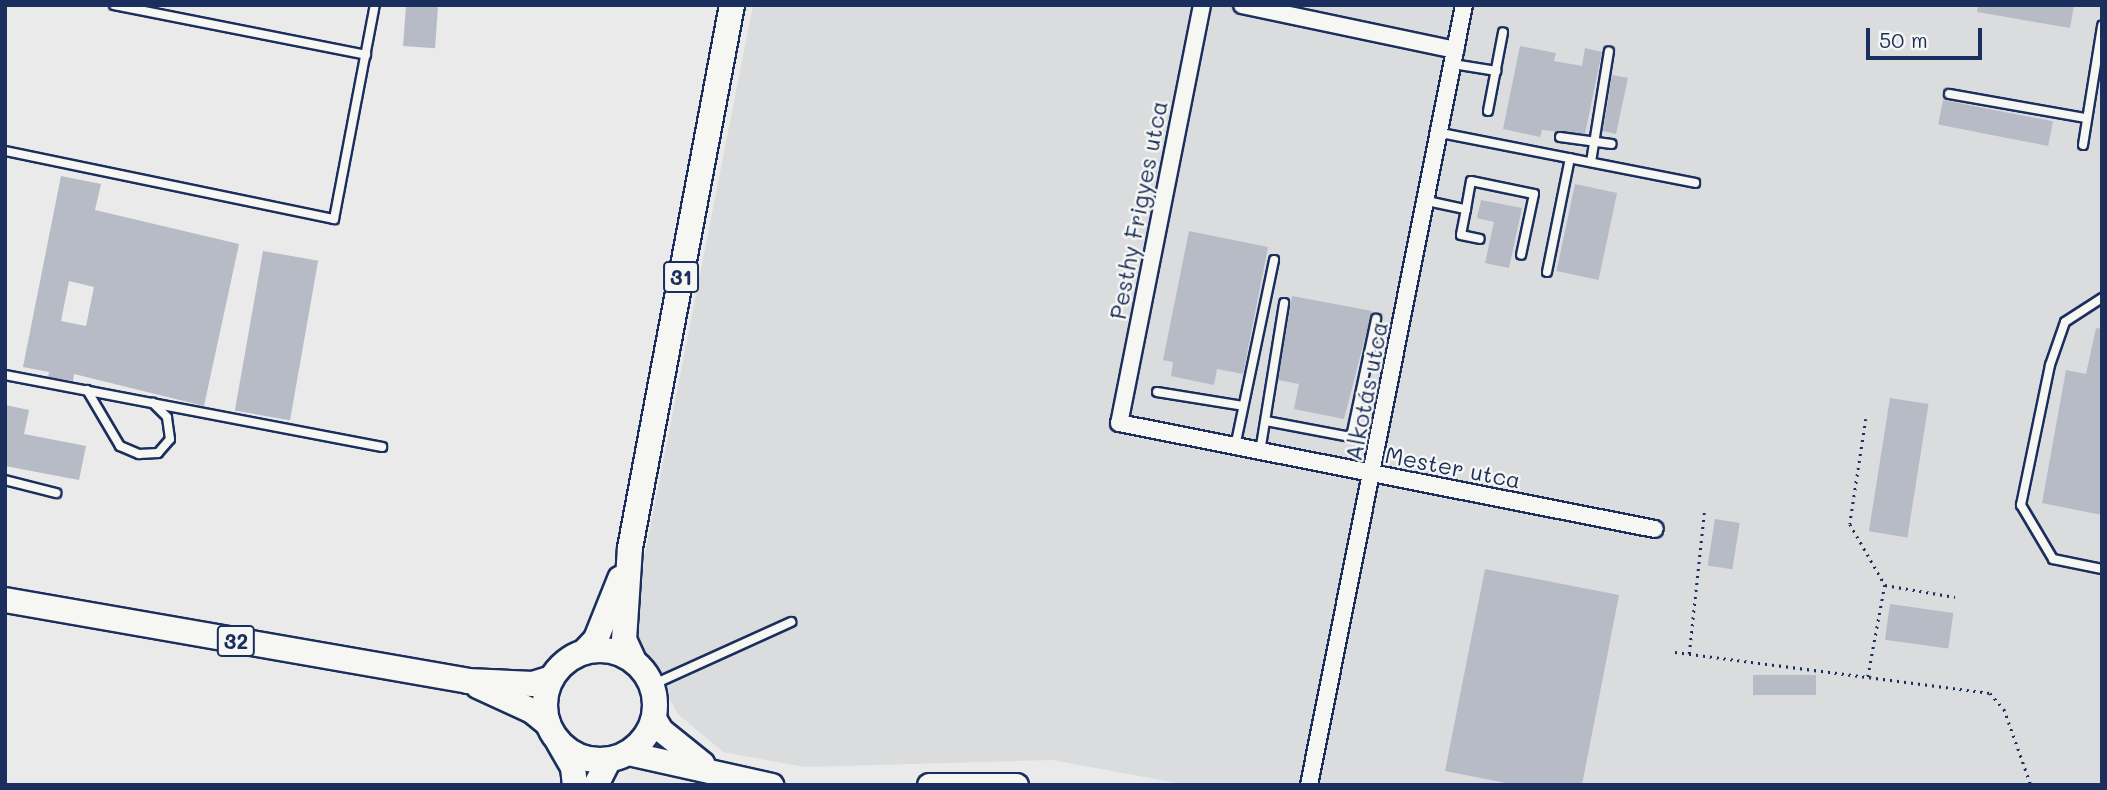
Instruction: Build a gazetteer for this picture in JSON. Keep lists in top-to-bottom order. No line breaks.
{"streets":{"main road":["31","32"],"street":["Pesthy Frigyes utca","Alkotás utca","Mester utca"]},"crossings":[["Pesthy Frigyes utca","Mester utca"],["31","32"],["Alkotás utca","Mester utca"]],"scale_bar":"50 m"}
